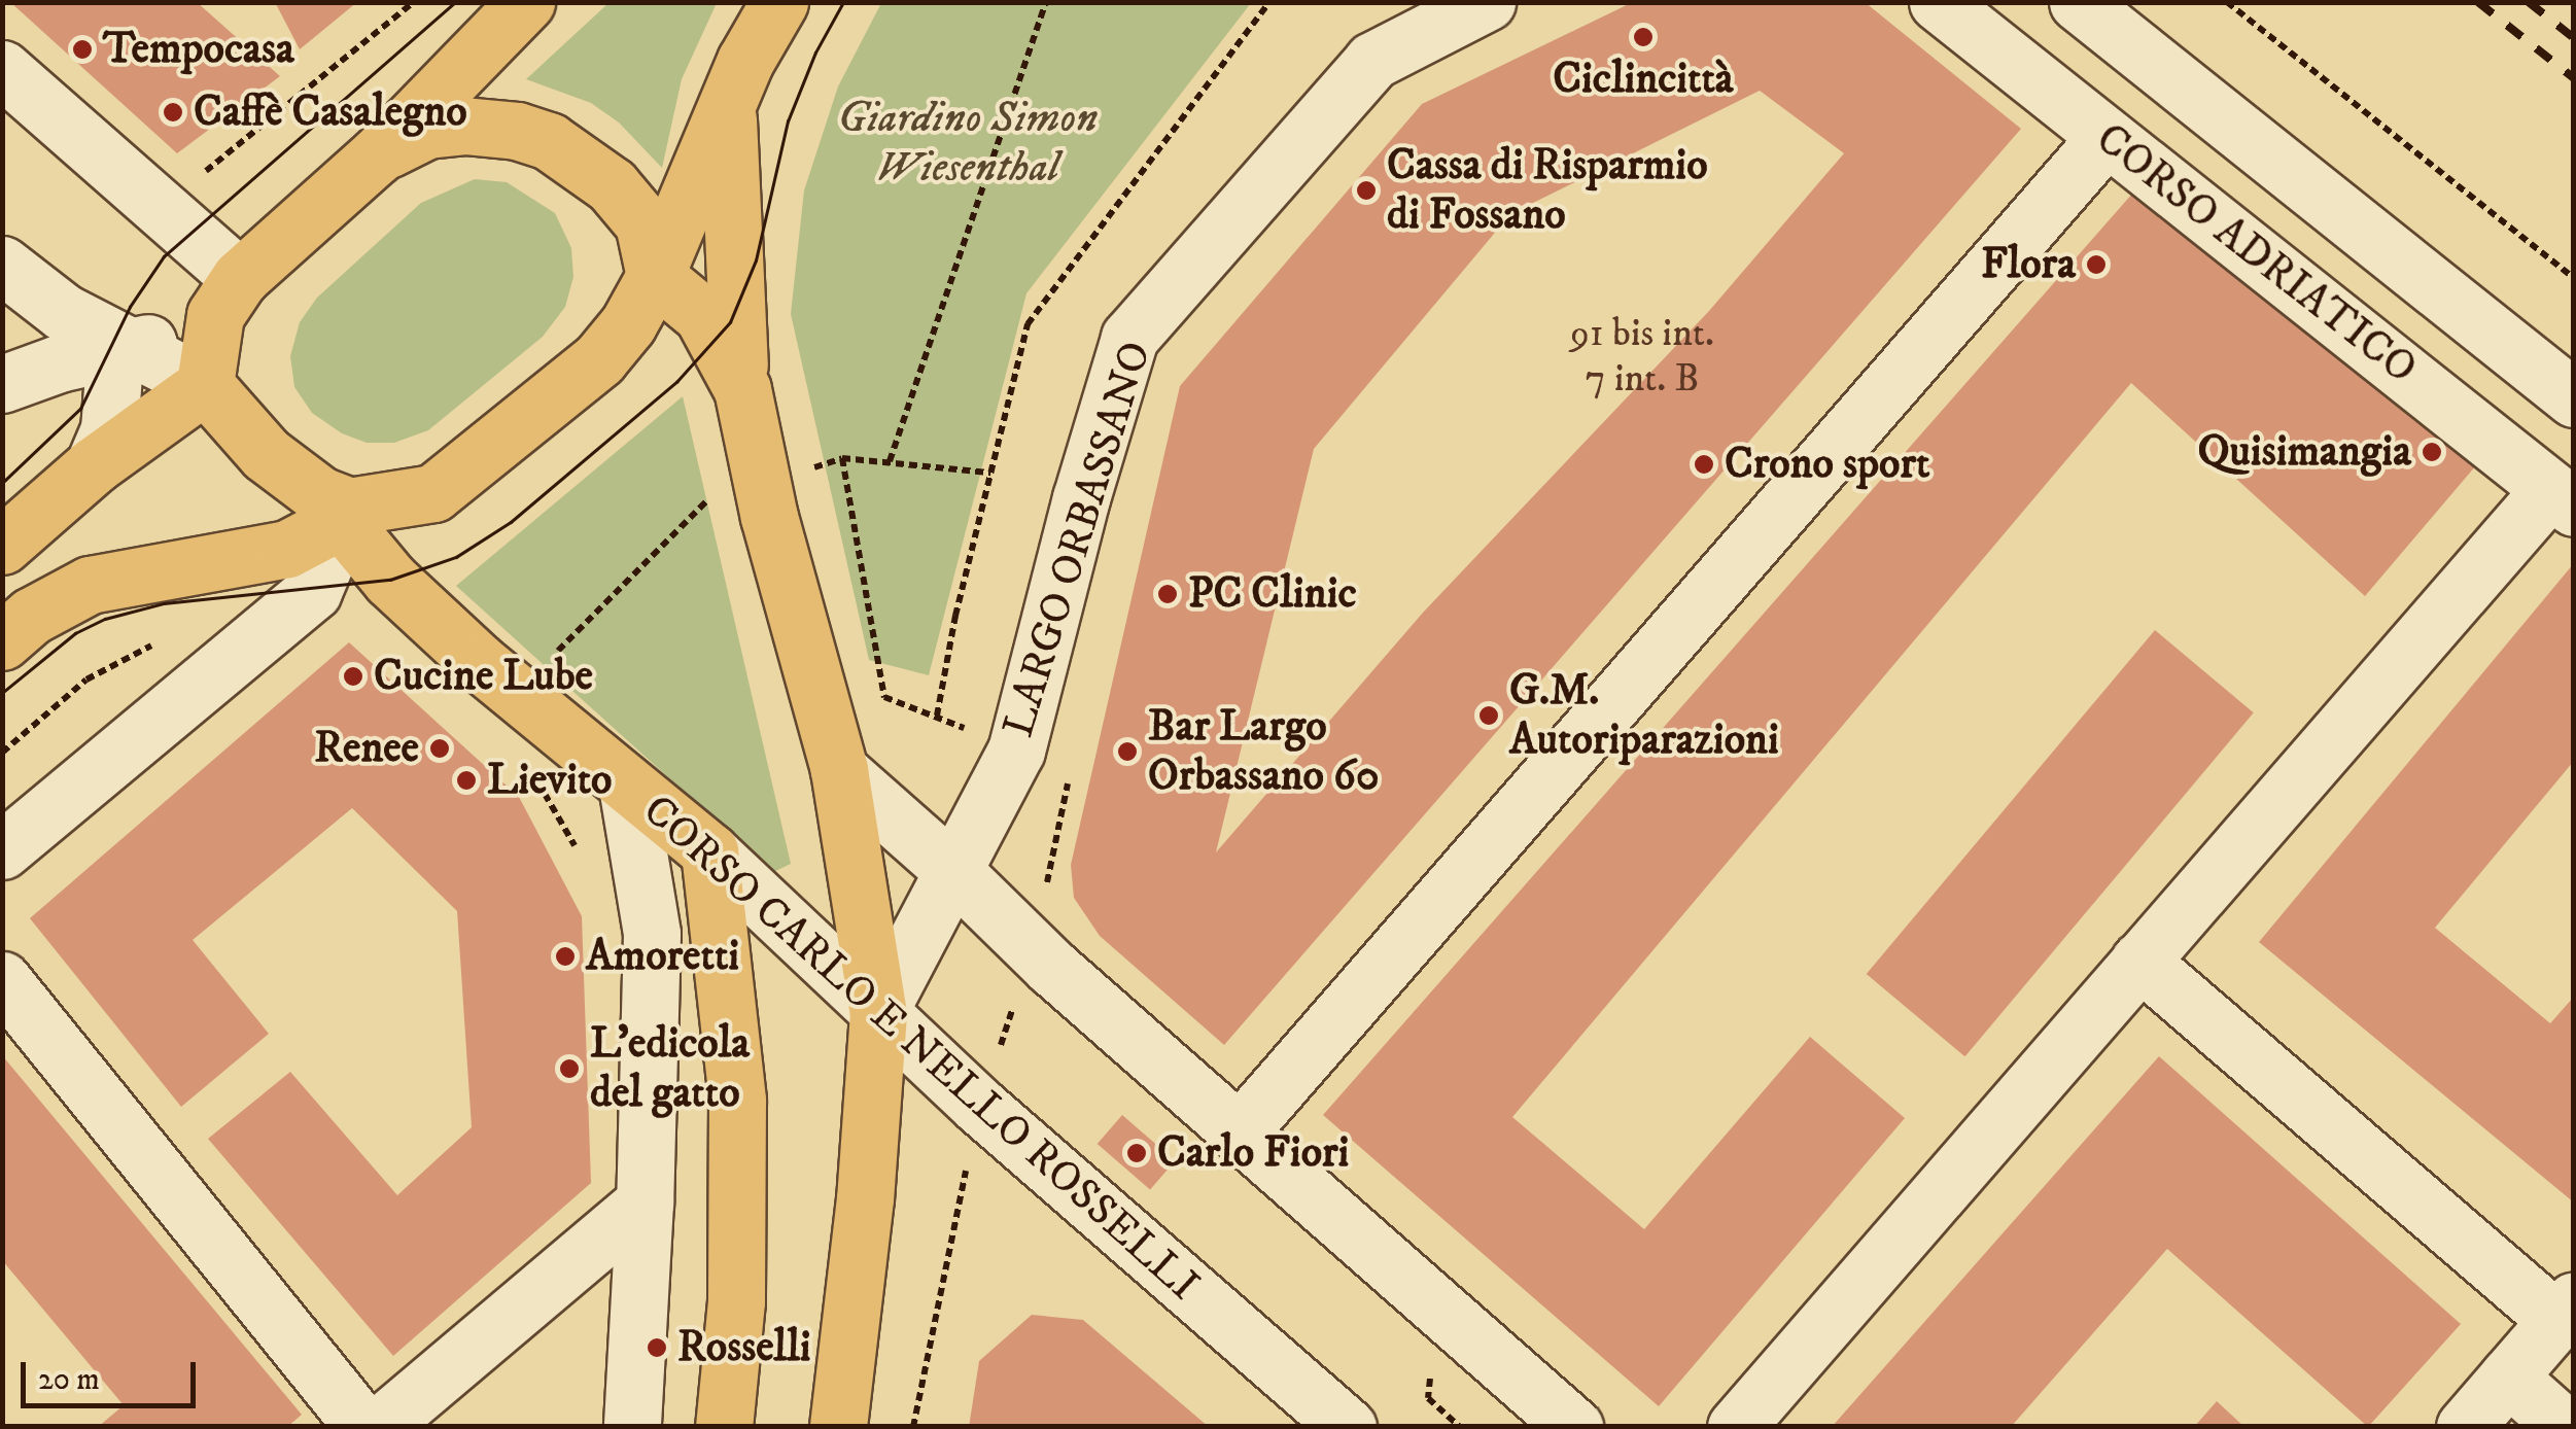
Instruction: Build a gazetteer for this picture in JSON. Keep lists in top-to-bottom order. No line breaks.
{"streets":{"main road":["CORSO CARLO E NELLO ROSSELLI"],"street":["CORSO ADRIATICO","LARGO ORBASSANO"]},"crossings":[["LARGO ORBASSANO","CORSO CARLO E NELLO ROSSELLI"]],"parks":["Giardino Simon Wiesenthal"],"places":["Ciclincittà","Tempocasa","Caffè Casalegno","Cassa di Risparmio di Fossano","Flora","Quisimangia","Crono sport","PC Clinic","Cucine Lube","G.M. Autoriparazioni","Renee","Bar Largo Orbassano 60","Lievito","Amoretti","L'edicola del gatto","Carlo Fiori","Rosselli"],"house_numbers":["91 bis int. 7 int. B"],"scale_bar":"20 m"}
